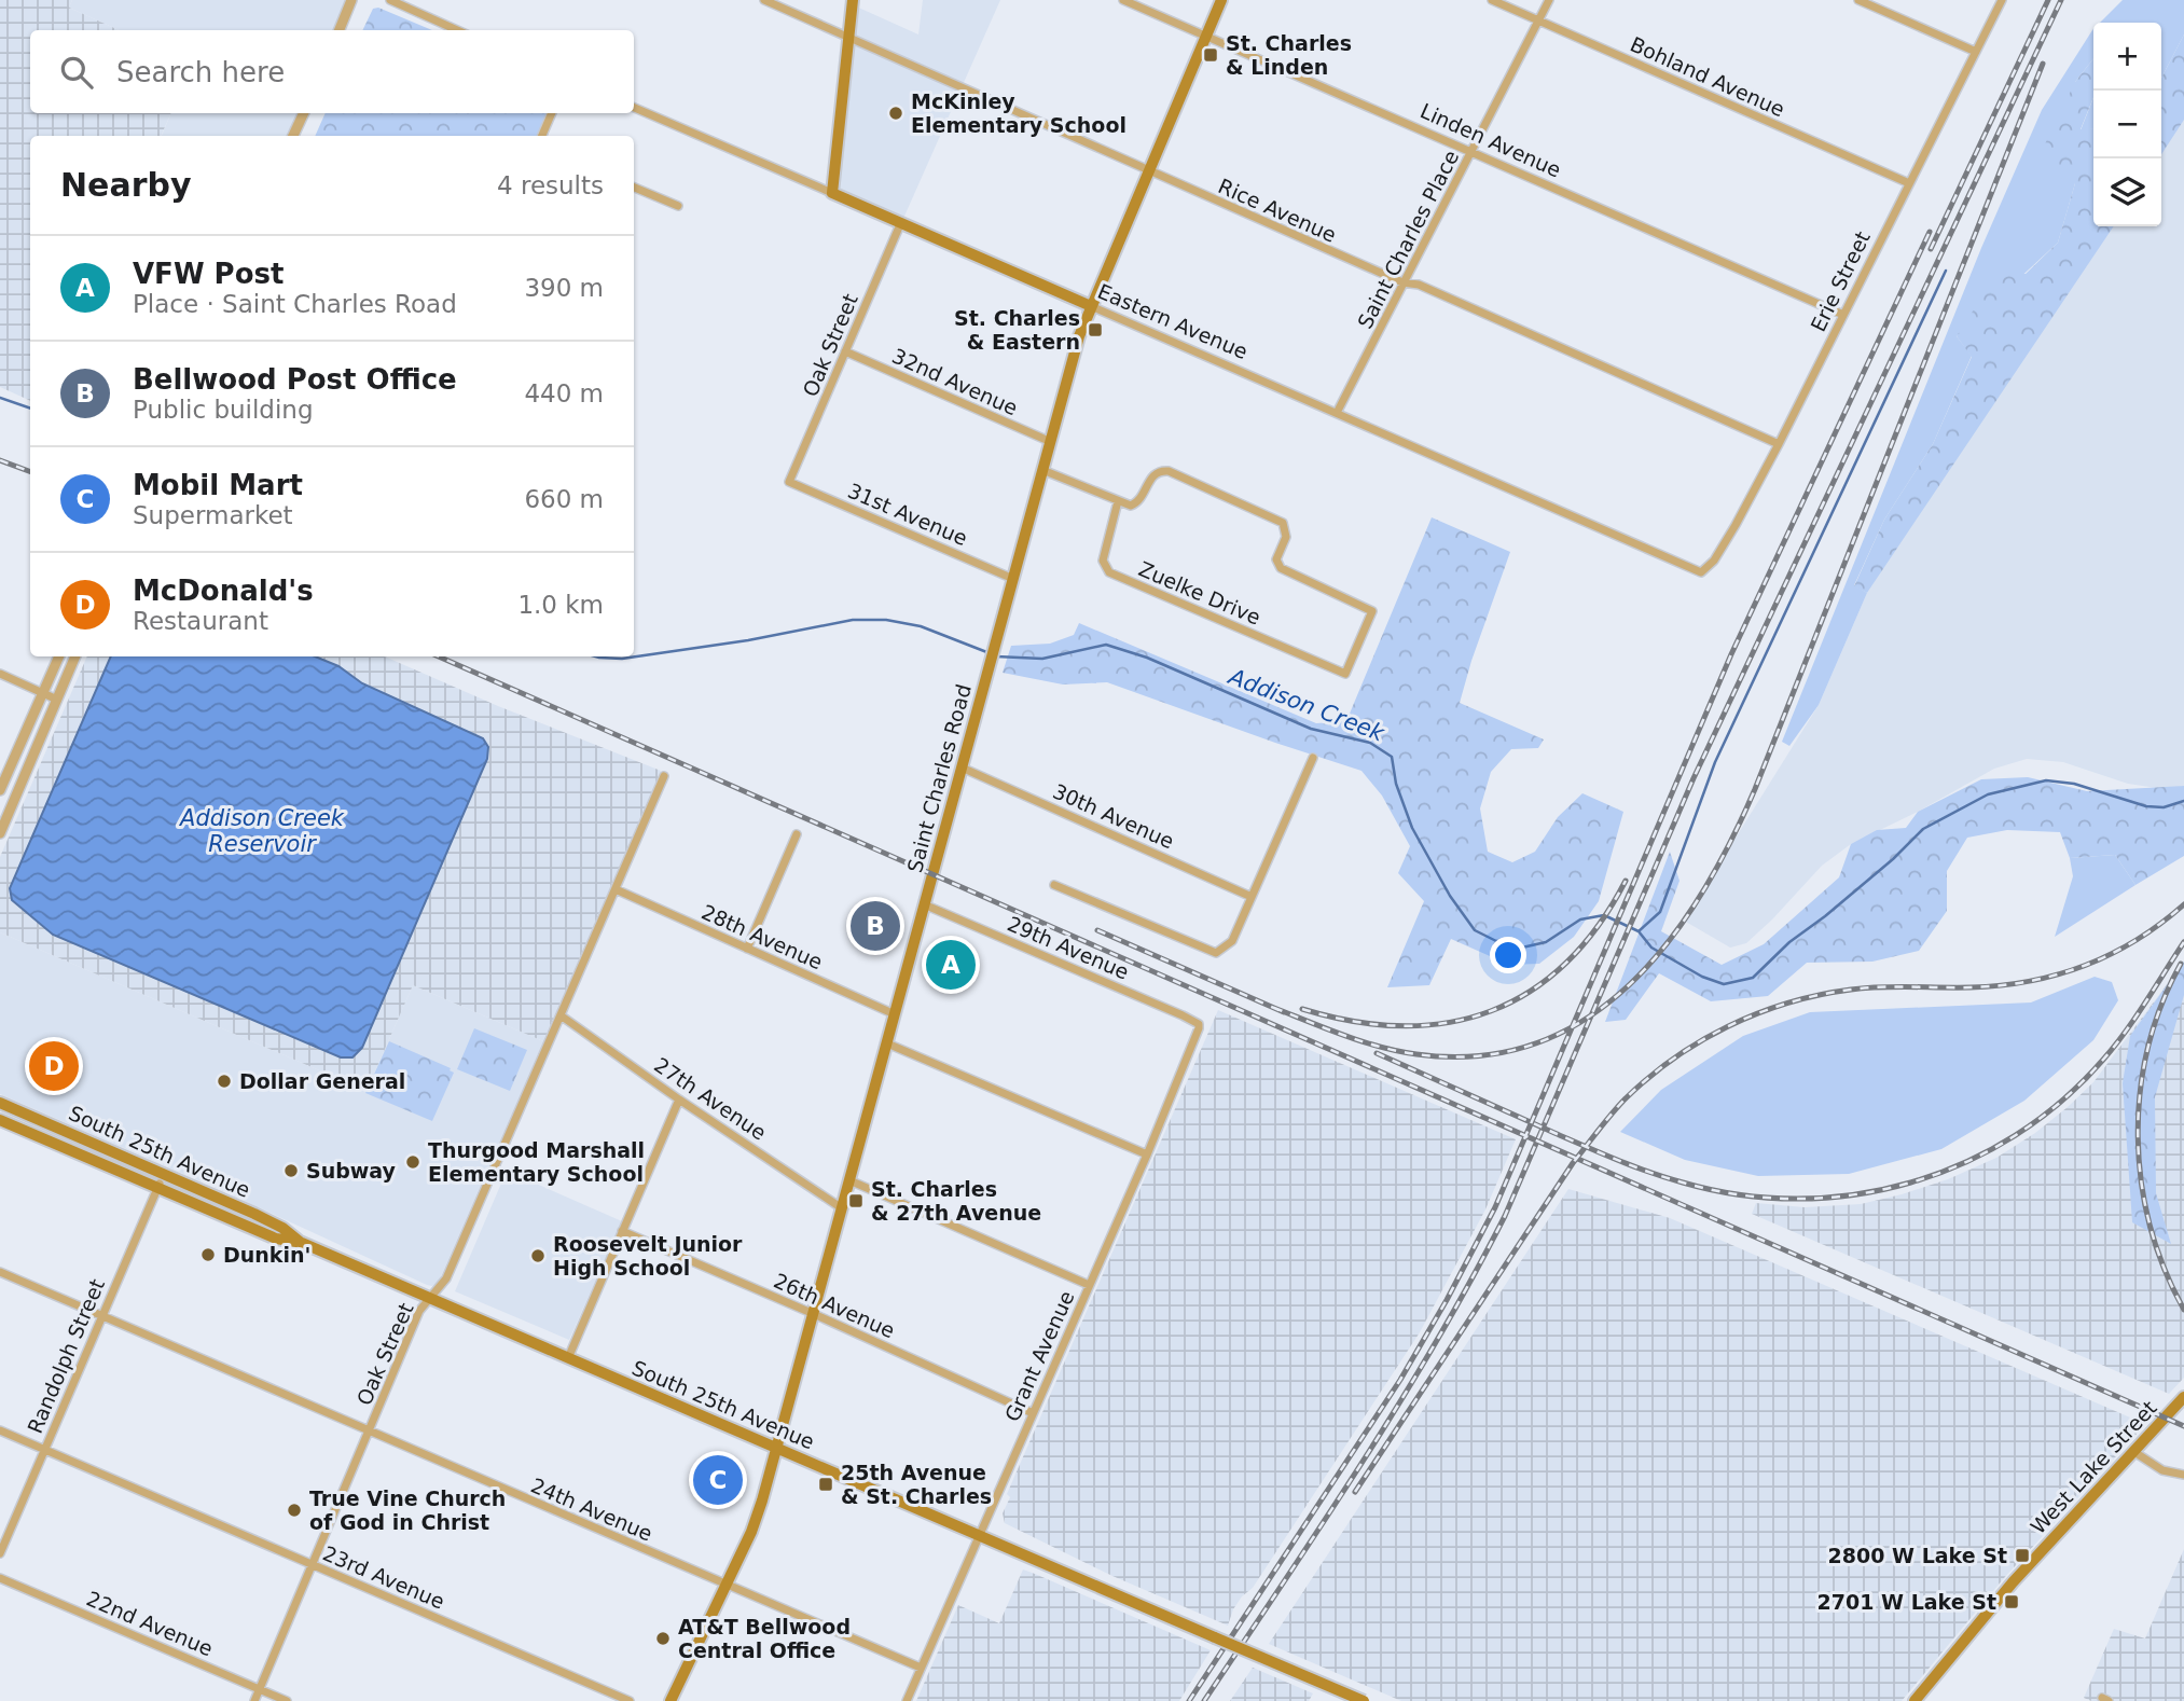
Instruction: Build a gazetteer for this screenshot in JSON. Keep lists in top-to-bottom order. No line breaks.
{"streets":{"main road":["Eastern Avenue","Saint Charles Road","South 25th Avenue","West Lake Street"],"street":["Bohland Avenue","Linden Avenue","Rice Avenue","Saint Charles Place","Erie Street","Oak Street","32nd Avenue","31st Avenue","Zuelke Drive","30th Avenue","28th Avenue","29th Avenue","27th Avenue","26th Avenue","Randolph Street","Grant Avenue","24th Avenue","23rd Avenue","22nd Avenue"]},"crossings":[["Bohland Avenue","Saint Charles Place"],["Bohland Avenue","Erie Street"],["Linden Avenue","Saint Charles Place"],["Linden Avenue","Erie Street"],["Linden Avenue","Saint Charles Road"],["Rice Avenue","Saint Charles Place"],["Rice Avenue","Erie Street"],["Rice Avenue","Saint Charles Road"],["Saint Charles Place","Eastern Avenue"],["Erie Street","Eastern Avenue"],["Eastern Avenue","Oak Street"],["Eastern Avenue","Saint Charles Road"],["Oak Street","32nd Avenue"],["Oak Street","31st Avenue"],["Oak Street","28th Avenue"],["Oak Street","27th Avenue"],["Oak Street","South 25th Avenue"],["Oak Street","24th Avenue"],["Oak Street","23rd Avenue"],["Oak Street","22nd Avenue"],["32nd Avenue","Saint Charles Road"],["31st Avenue","Saint Charles Road"],["Saint Charles Road","30th Avenue"],["Saint Charles Road","28th Avenue"],["Saint Charles Road","29th Avenue"],["Saint Charles Road","27th Avenue"],["Saint Charles Road","South 25th Avenue"],["Saint Charles Road","26th Avenue"],["Saint Charles Road","24th Avenue"],["29th Avenue","Grant Avenue"],["South 25th Avenue","Randolph Street"],["South 25th Avenue","Grant Avenue"],["26th Avenue","Grant Avenue"],["Randolph Street","24th Avenue"],["Randolph Street","23rd Avenue"],["Grant Avenue","24th Avenue"]],"water":["Addison Creek","Addison Creek Reservoir"],"places":{"transit":["St. Charles & Linden","St. Charles & Eastern","St. Charles & 27th Avenue","25th Avenue & St. Charles","2800 W Lake St","2701 W Lake St"],"other":["McKinley Elementary School","Dollar General","Thurgood Marshall Elementary School","Subway","Dunkin'","Roosevelt Junior High School","True Vine Church of God in Christ","AT&T Bellwood Central Office"]},"page":{"map_buttons":["+","−"],"search":"Search here","heading":["Nearby","4 results"],"list":[{"mark":"A","name":"VFW Post","note":"Place · Saint Charles Road","value":"390 m"},{"mark":"B","name":"Bellwood Post Office","note":"Public building","value":"440 m"},{"mark":"C","name":"Mobil Mart","note":"Supermarket","value":"660 m"},{"mark":"D","name":"McDonald's","note":"Restaurant","value":"1.0 km"}],"pins":["B","A","D","C"]}}
